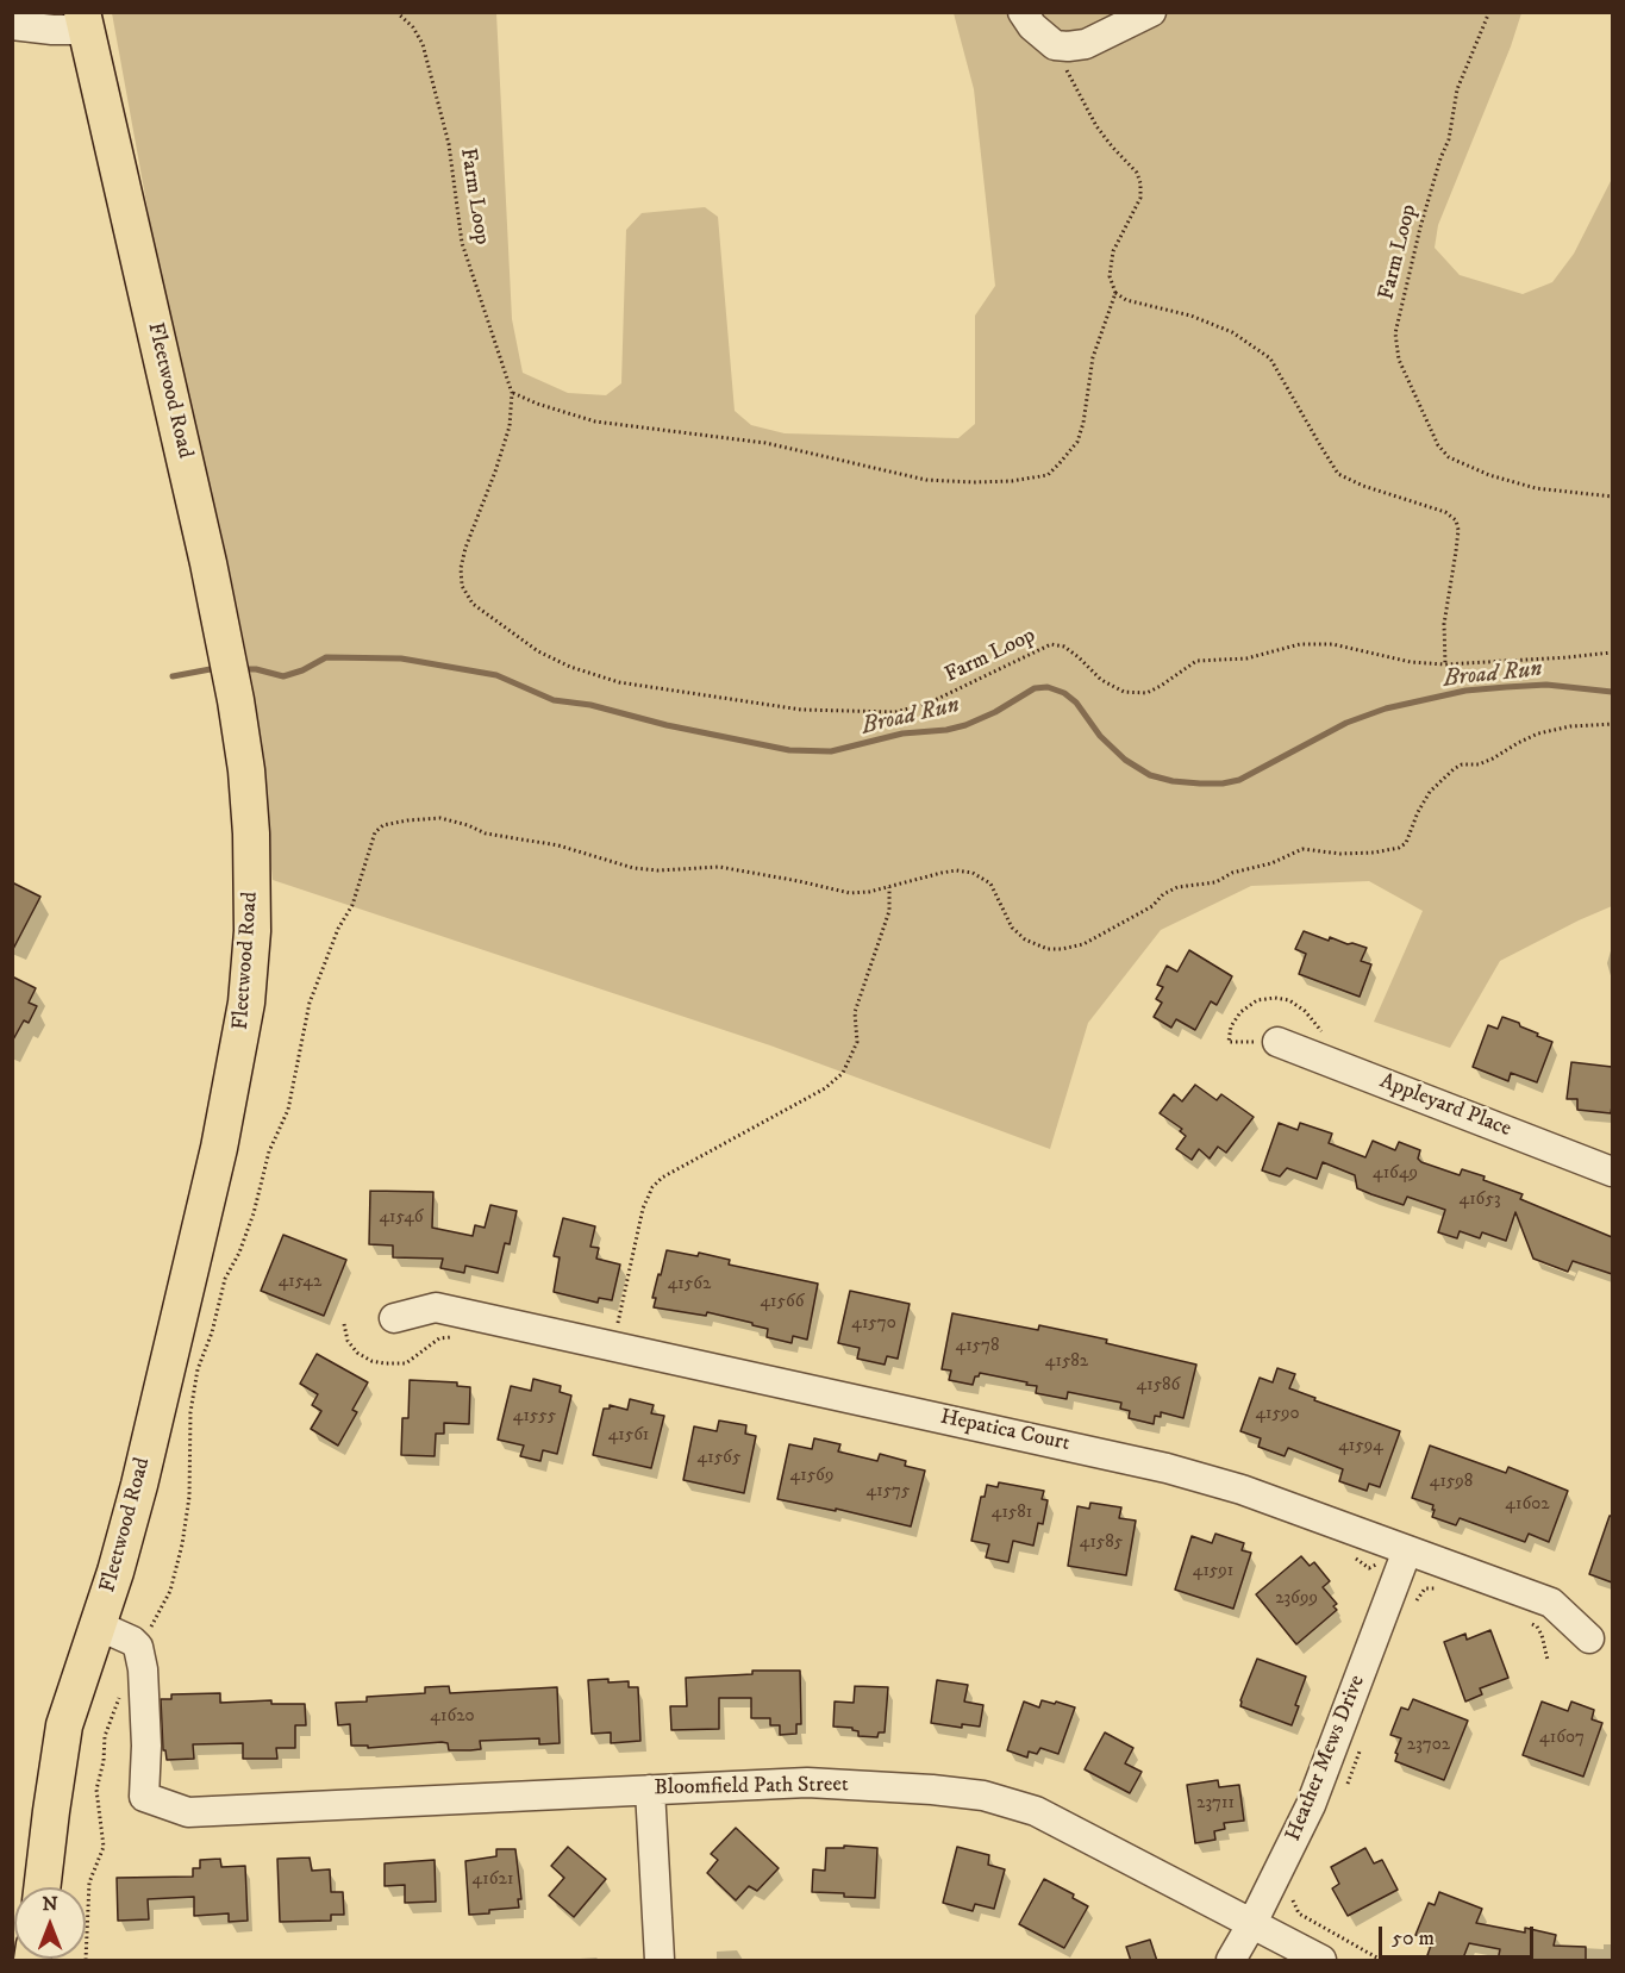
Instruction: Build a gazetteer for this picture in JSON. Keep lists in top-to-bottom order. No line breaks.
{"streets":{"main road":["Fleetwood Road"],"street":["Appleyard Place","Hepatica Court","Heather Mews Drive","Bloomfield Path Street"],"path":["Farm Loop"]},"crossings":[["Hepatica Court","Heather Mews Drive"],["Heather Mews Drive","Bloomfield Path Street"]],"water":["Broad Run"],"house_numbers":["41649","41653","41546","41542","41562","41566","41570","41578","41582","41586","41590","41555","41561","41594","41565","41569","41598","41575","41602","41581","41585","41591","23699","41620","41607","23702","23711","41621"],"scale_bar":"50 m","north":"top"}
